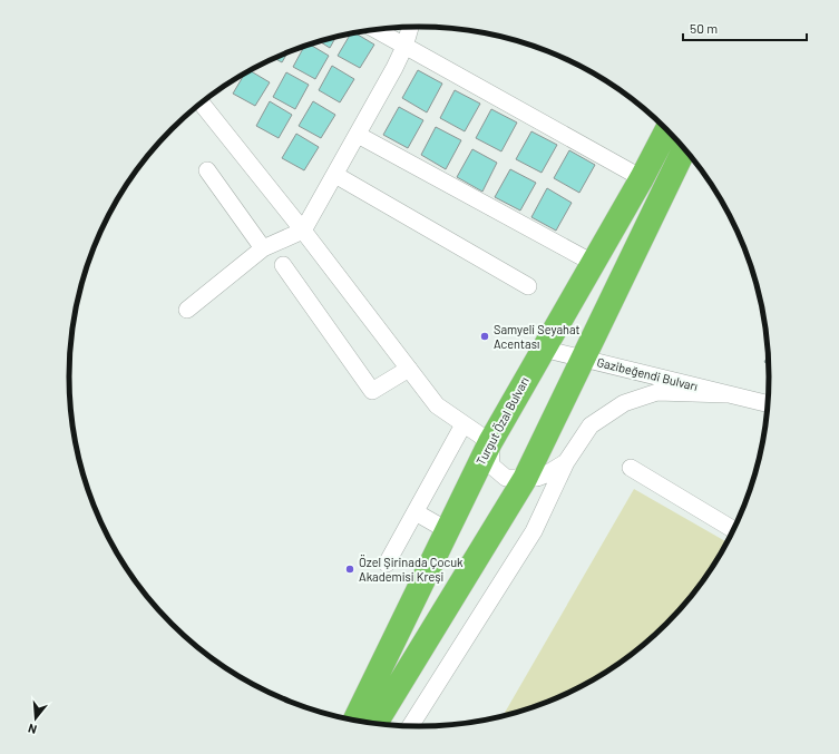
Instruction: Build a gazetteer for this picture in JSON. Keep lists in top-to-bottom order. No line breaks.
{"streets":{"highway":["Turgut Özal Bulvarı"],"street":["Gazibeğendi Bulvarı"]},"crossings":[["Gazibeğendi Bulvarı","Turgut Özal Bulvarı"]],"places":["Samyeli Seyahat Acentası","Özel Şirinada Çocuk Akademisi Kreşi"],"scale_bar":"50 m","north":"bottom"}
